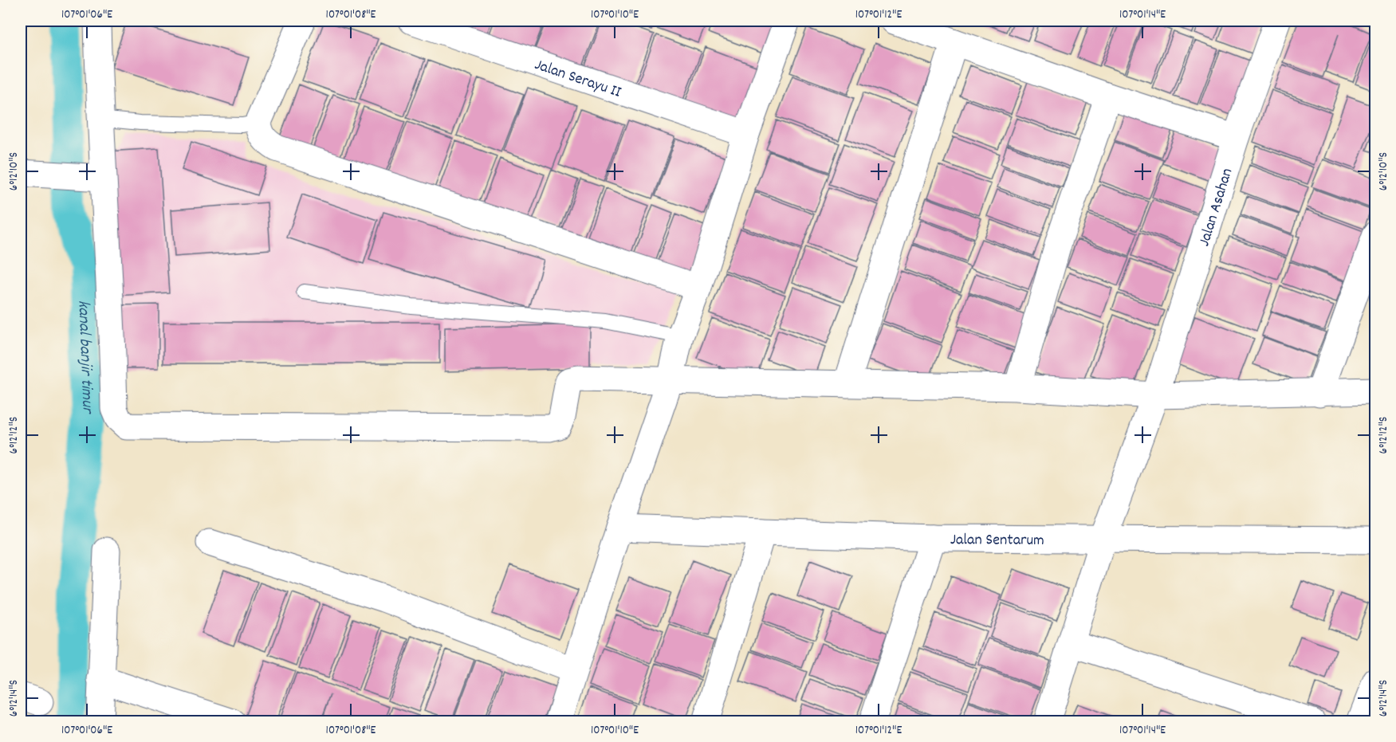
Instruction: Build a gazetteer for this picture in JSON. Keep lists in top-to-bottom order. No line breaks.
{"streets":{"street":["Jalan Serayu II","Jalan Asahan","Jalan Sentarum"]},"crossings":[["Jalan Asahan","Jalan Sentarum"]],"water":["kanal banjir timur"],"coordinates":["107°01'06\"E","107°01'08\"E","107°01'10\"E","107°01'12\"E","107°01'14\"E","6°12'10\"S","6°12'12\"S","6°12'14\"S"]}
